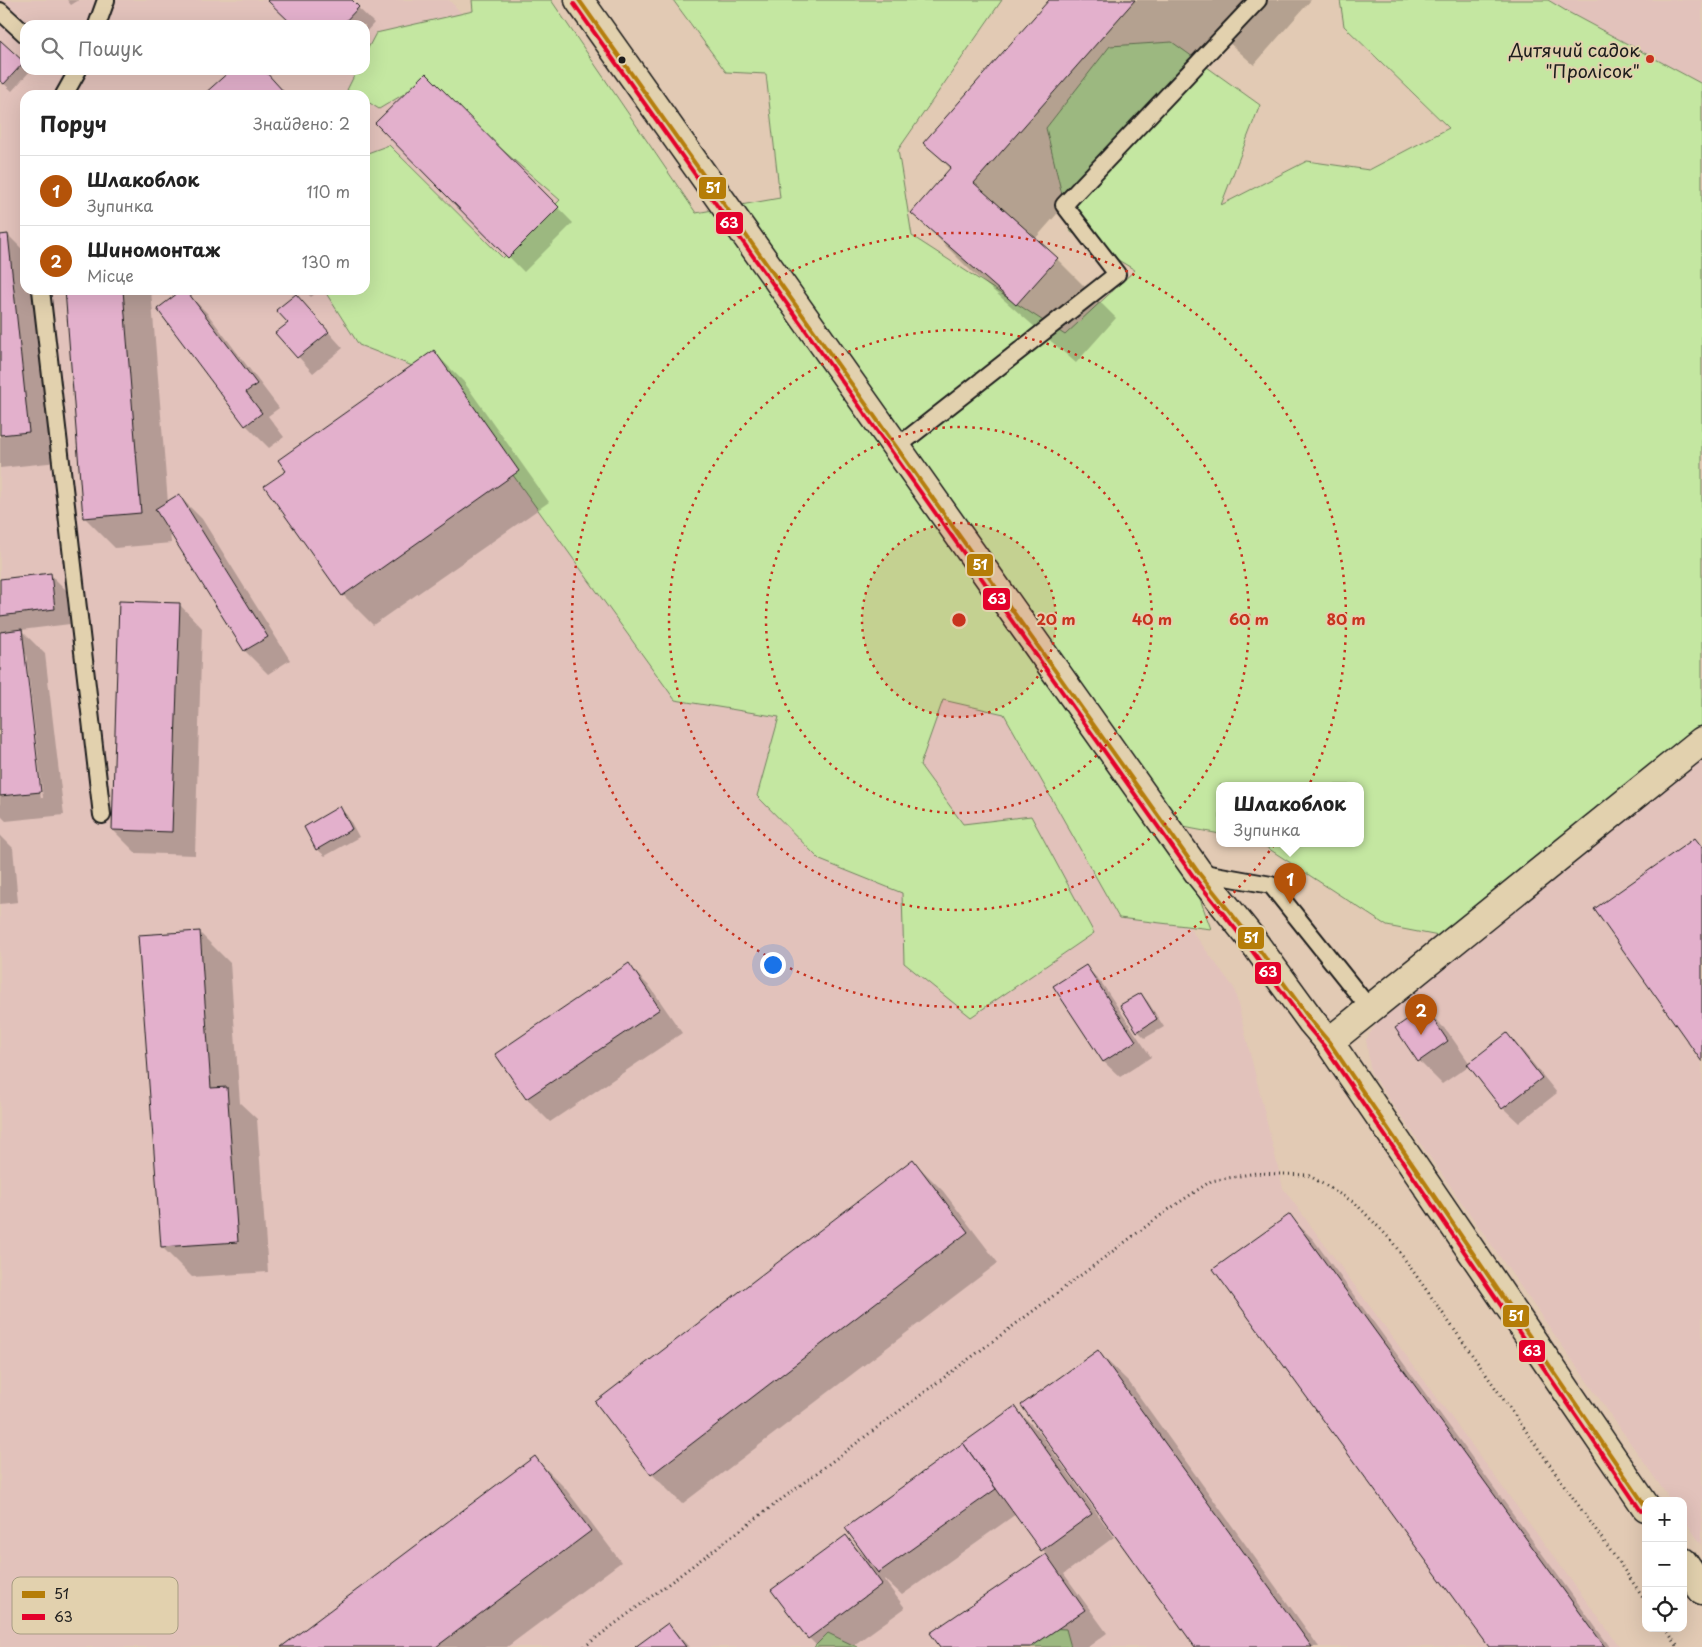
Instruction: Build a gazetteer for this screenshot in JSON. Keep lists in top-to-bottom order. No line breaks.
{"places":["Дитячий садок \"Пролісок\""],"lines":["transit line 51","transit line 63"],"legend":["51","63"],"page":{"search":"Пошук","heading":["Поруч","Знайдено: 2"],"list":[{"mark":"1","name":"Шлакоблок","note":"Зупинка","value":"110 m"},{"mark":"2","name":"Шиномонтаж","note":"Місце","value":"130 m"}],"popup":["Шлакоблок","Зупинка"],"pins":["1","2"],"map_buttons":["+","−"]},"rings":["20 m","40 m","60 m","80 m"]}
